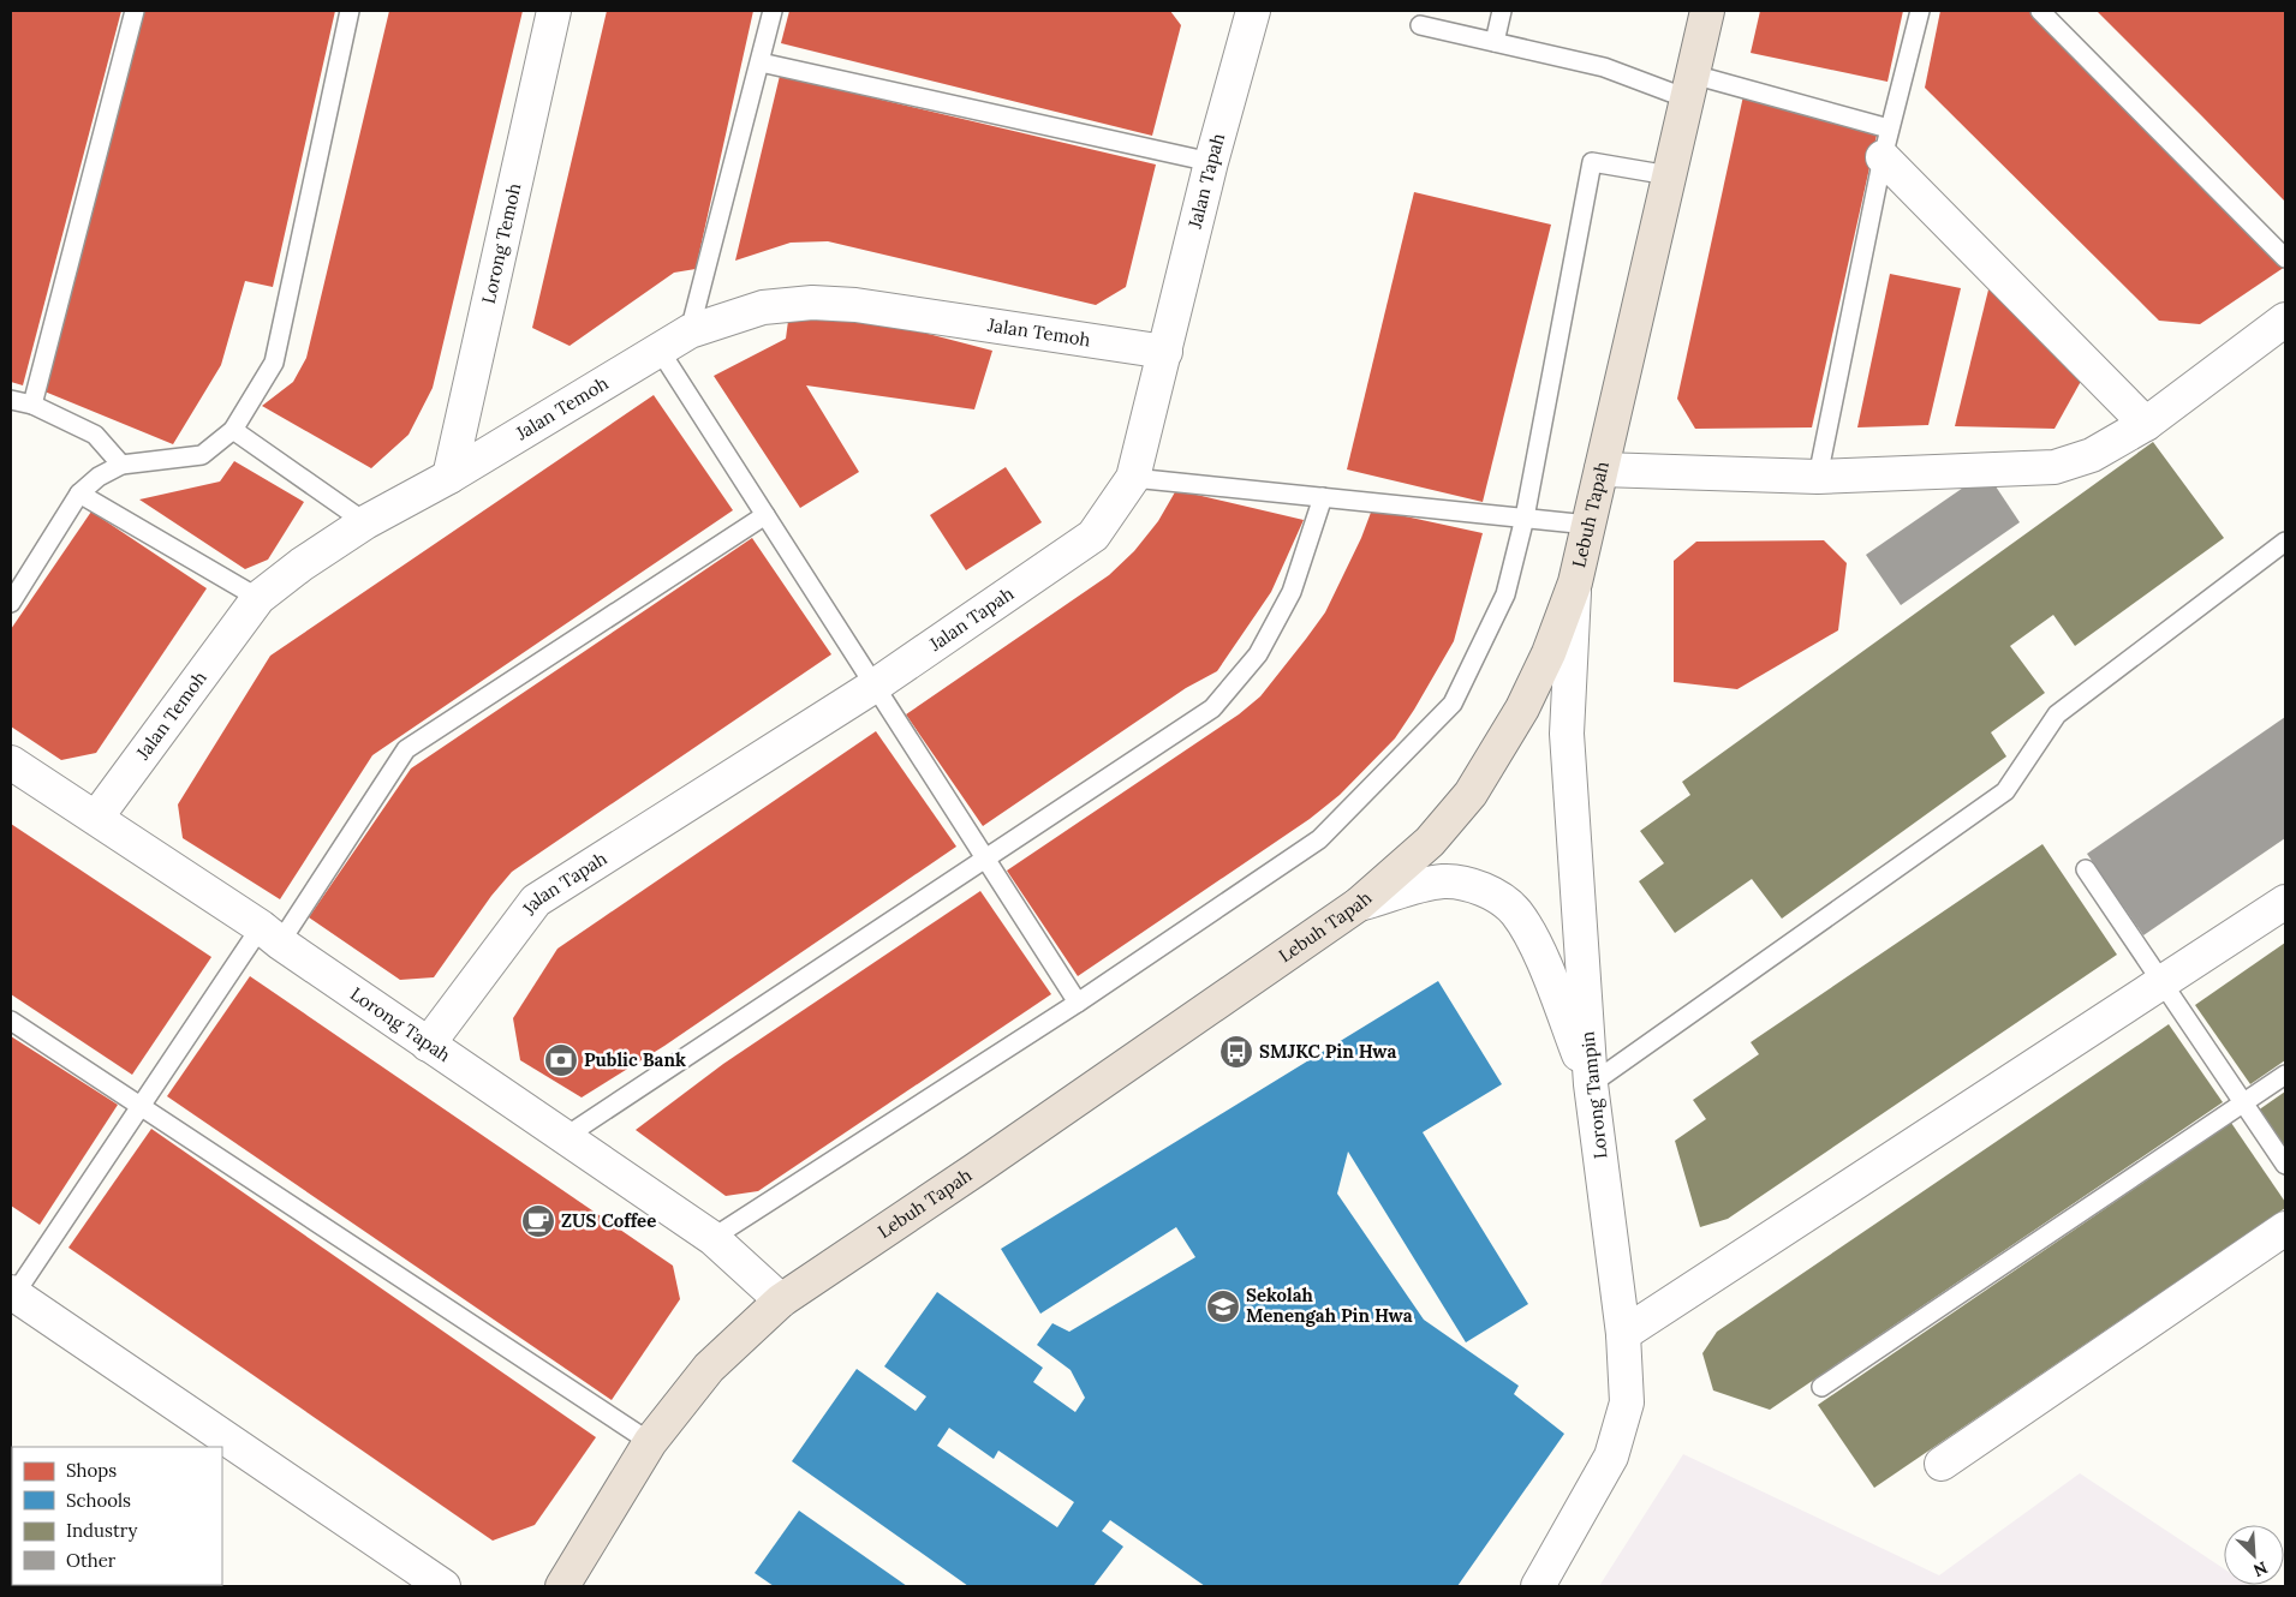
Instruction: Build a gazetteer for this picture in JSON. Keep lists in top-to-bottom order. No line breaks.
{"streets":{"highway":["Lebuh Tapah"],"street":["Jalan Tapah","Lorong Temoh","Jalan Temoh","Lorong Tapah","Lorong Tampin"]},"crossings":[["Jalan Tapah","Jalan Temoh"],["Jalan Tapah","Lorong Tapah"],["Lorong Temoh","Jalan Temoh"],["Jalan Temoh","Lorong Tapah"],["Lebuh Tapah","Lorong Tapah"],["Lebuh Tapah","Lorong Tampin"]],"places":{"bus stop":["SMJKC Pin Hwa"],"bank":["Public Bank"],"cafe":["ZUS Coffee"],"school or university":["Sekolah Menengah Pin Hwa"]},"legend":["Shops","Schools","Industry","Other"],"north":"bottom right"}
